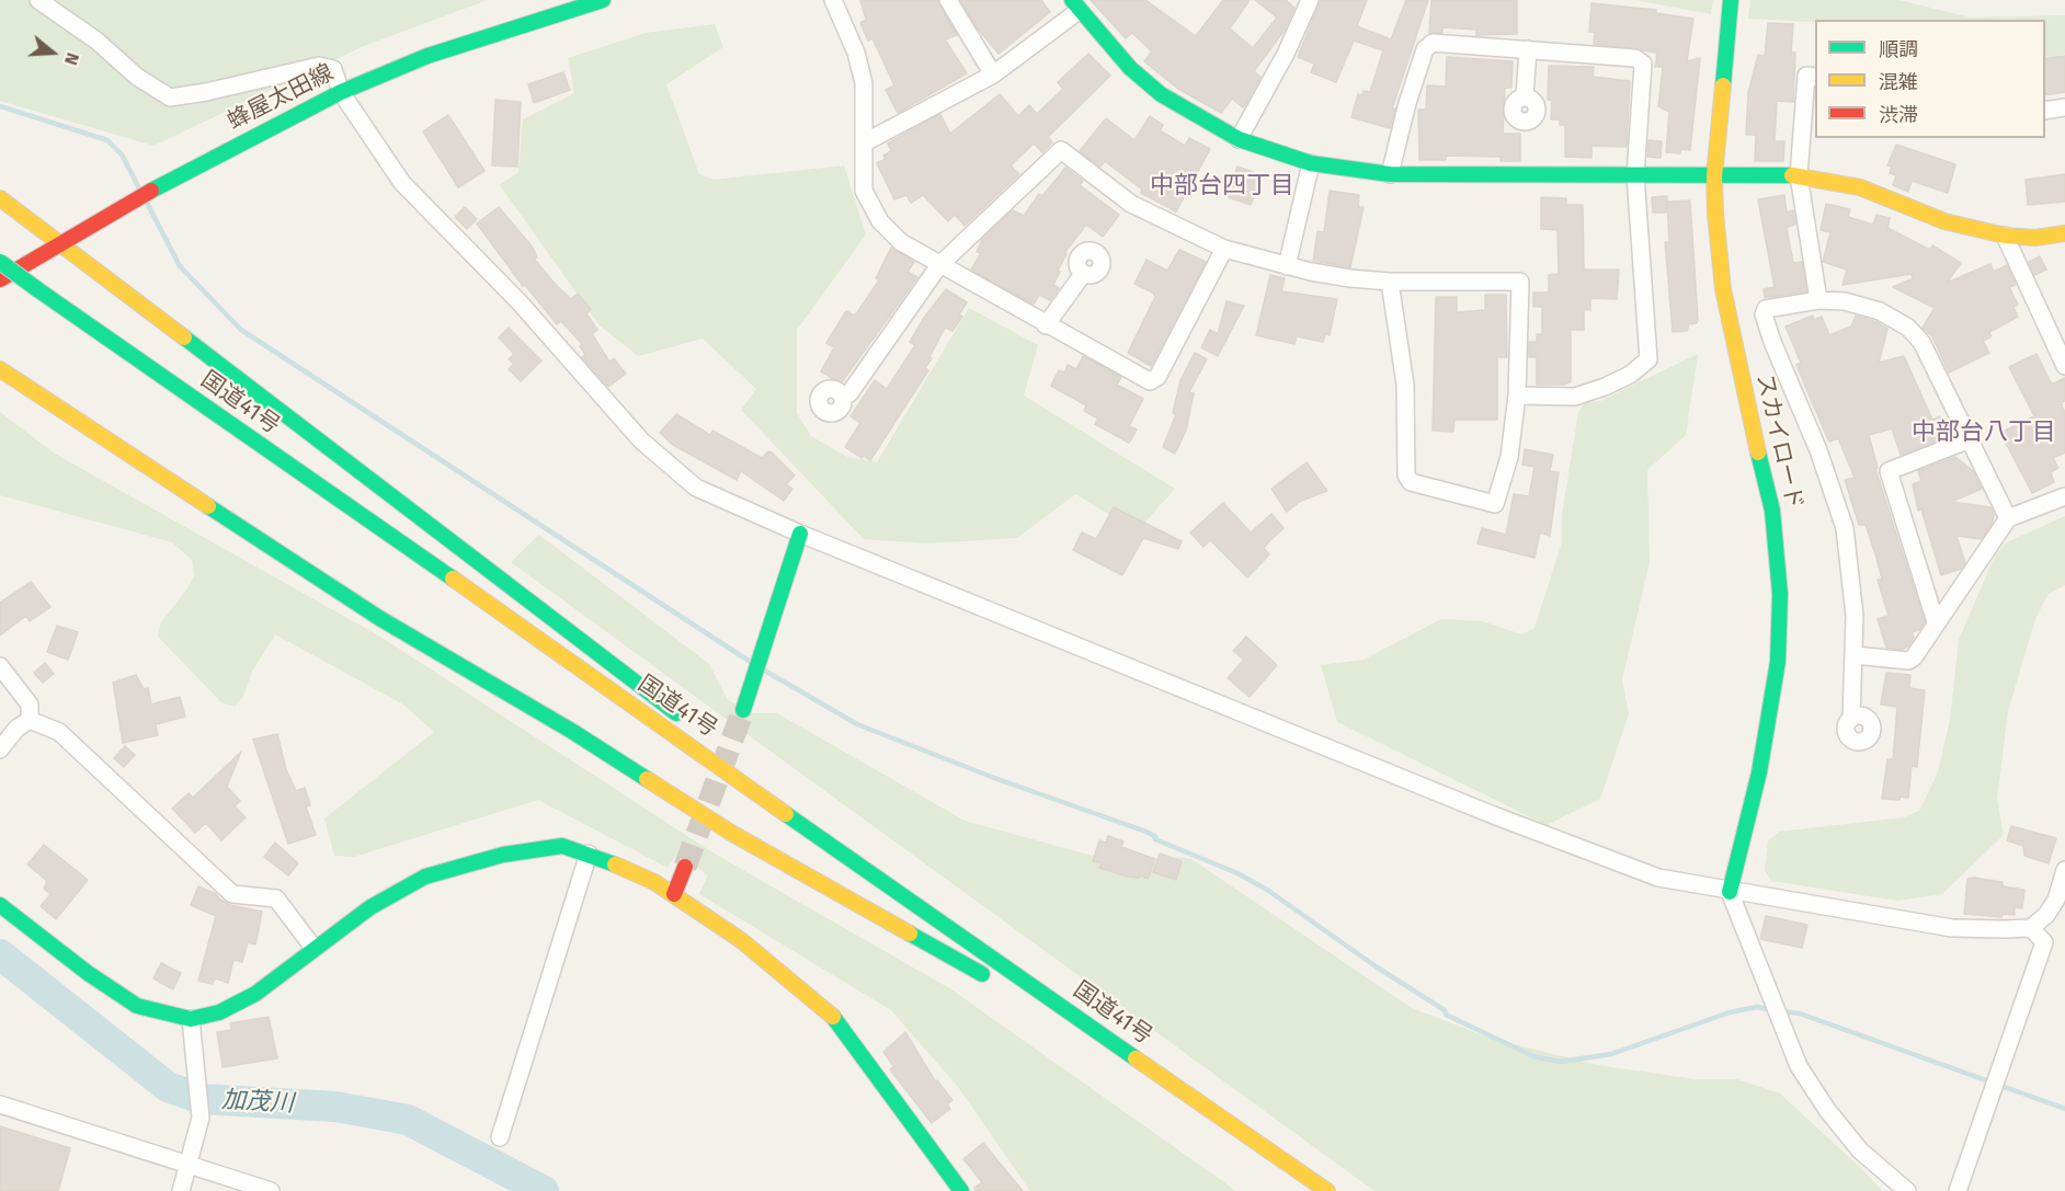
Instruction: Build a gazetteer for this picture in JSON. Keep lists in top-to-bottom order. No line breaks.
{"streets":{"main road":["蜂屋太田線","国道41号","スカイロード"]},"districts":["中部台四丁目","中部台八丁目"],"water":["加茂川"],"legend":["順調","混雑","渋滞"],"north":"right"}
